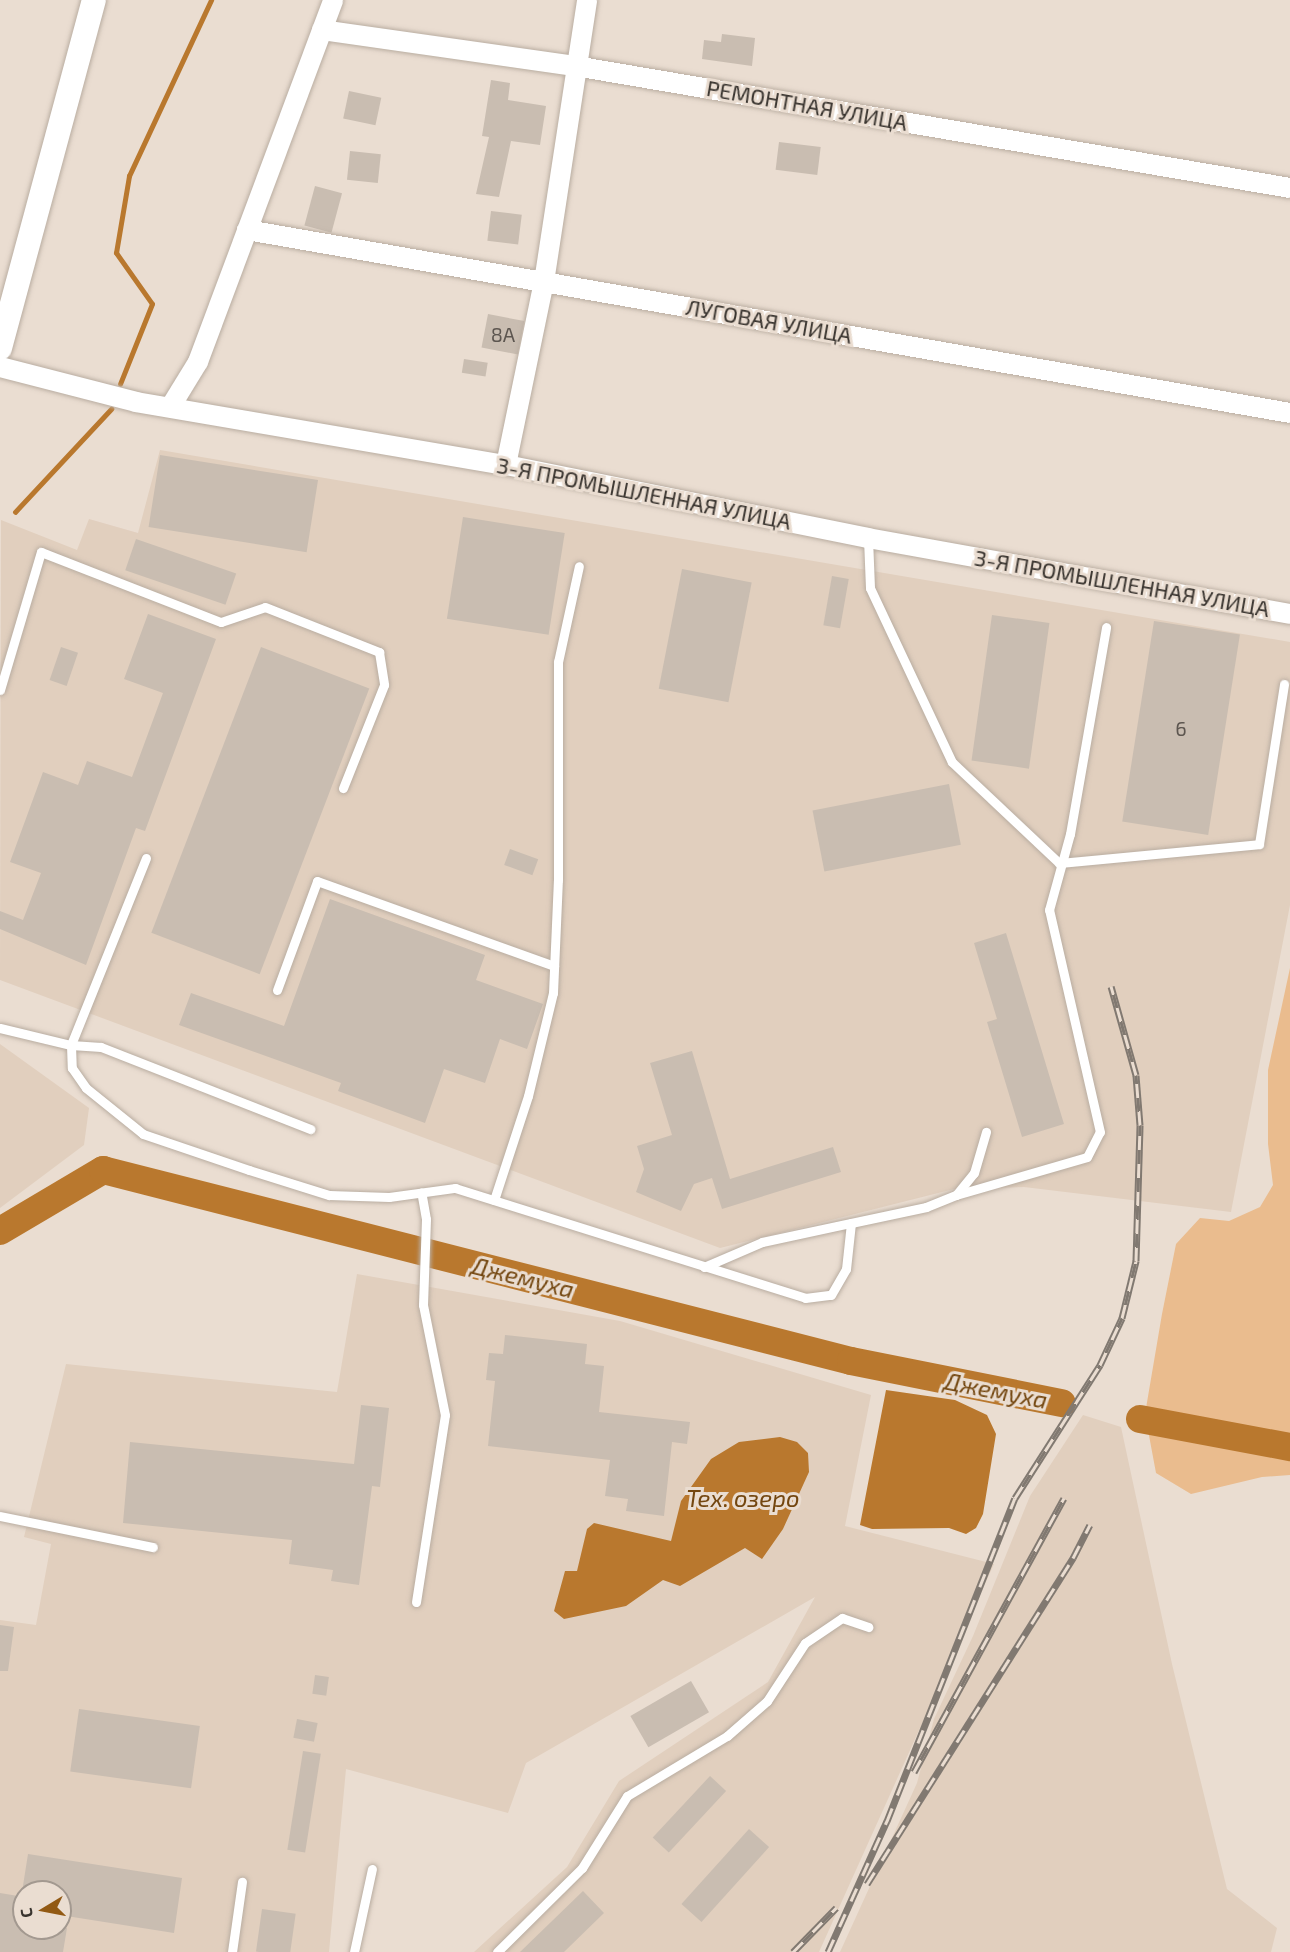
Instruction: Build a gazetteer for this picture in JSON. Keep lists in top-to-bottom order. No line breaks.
{"streets":{"street":["РЕМОНТНАЯ УЛИЦА","ЛУГОВАЯ УЛИЦА","3-Я ПРОМЫШЛЕННАЯ УЛИЦА"]},"water":["Джемуха","Тех. озеро"],"house_numbers":["8А","6"],"north":"left"}
